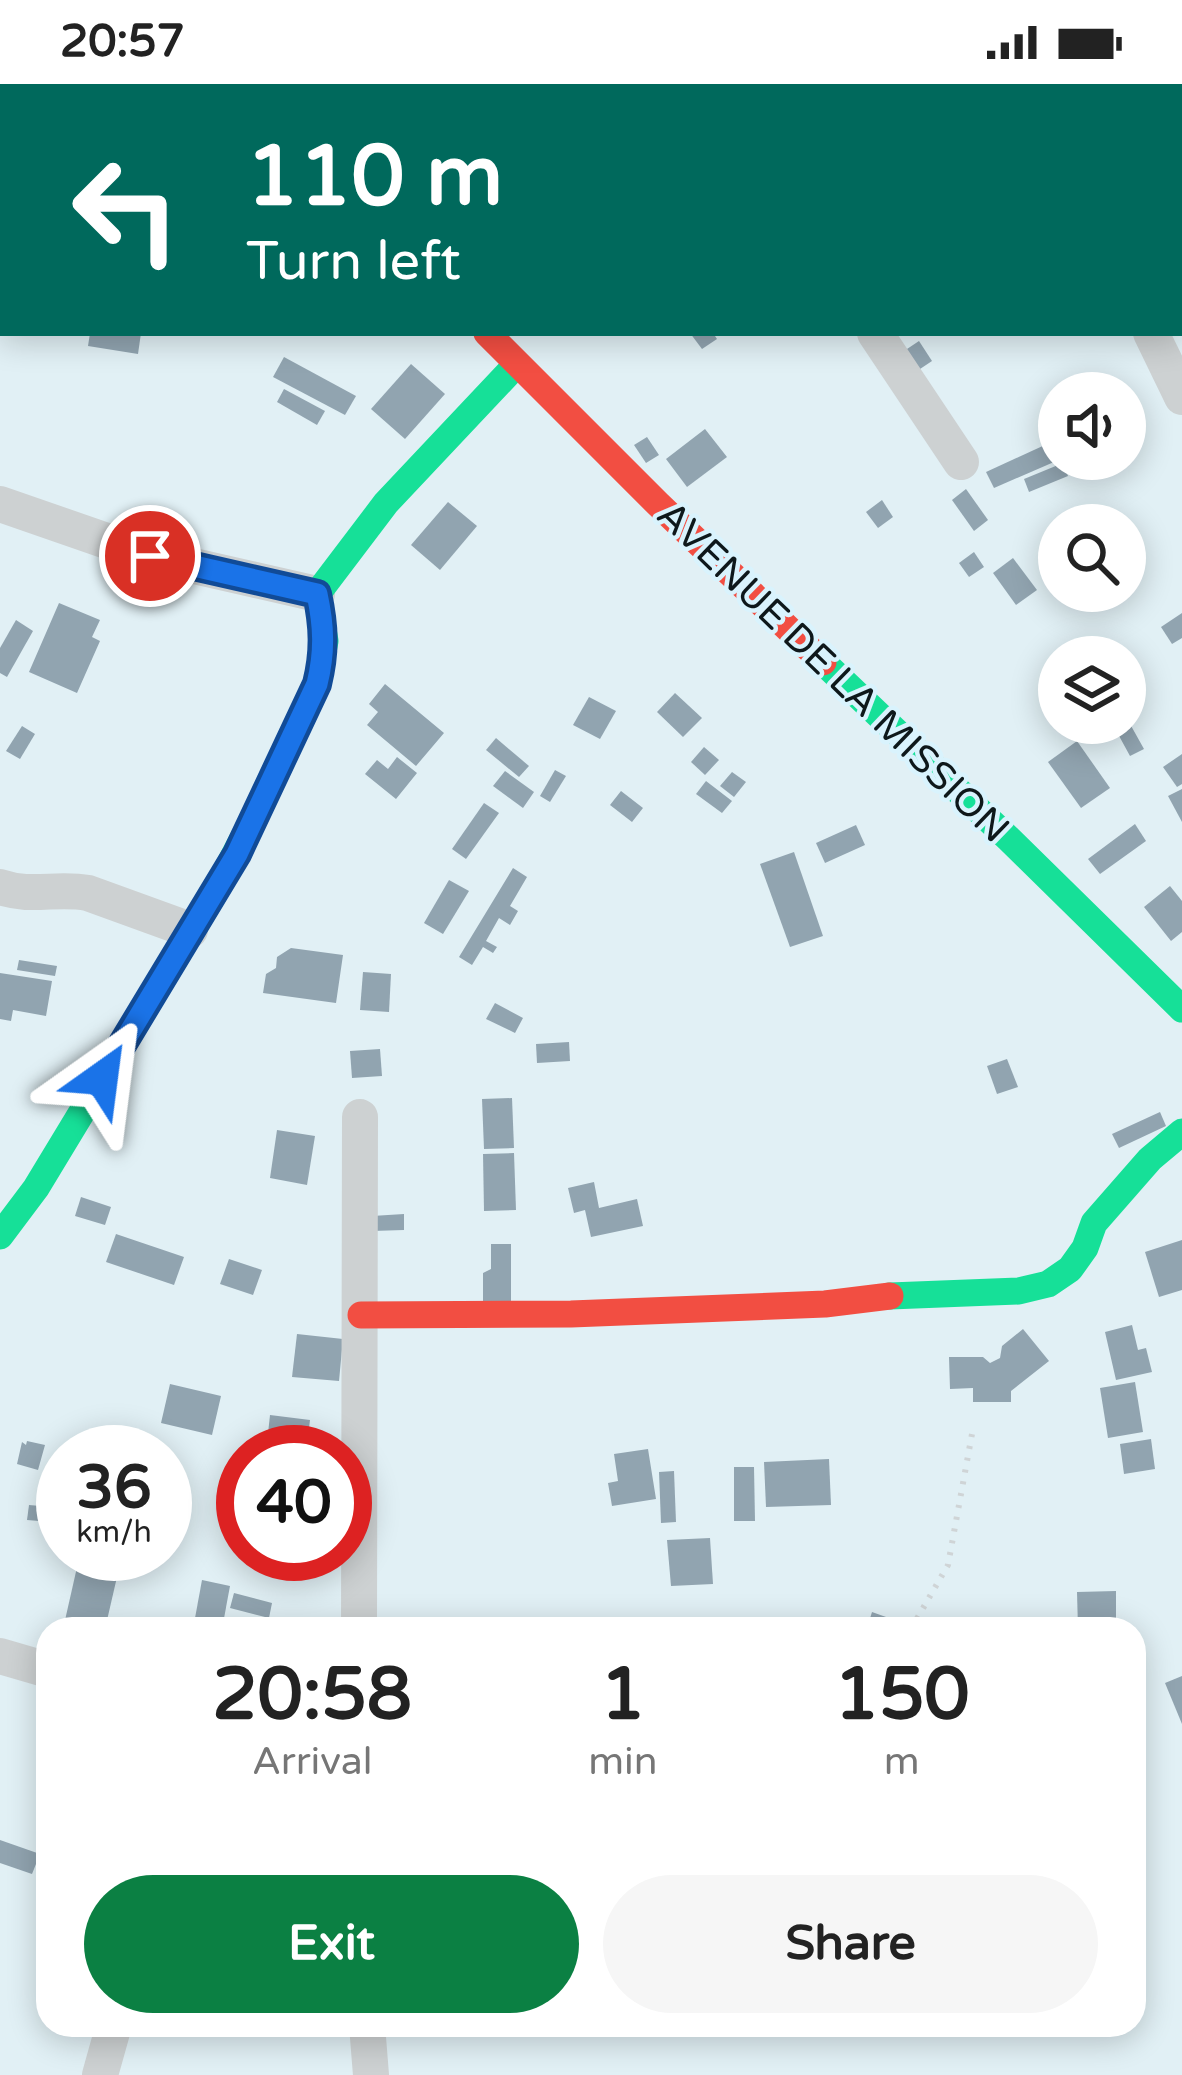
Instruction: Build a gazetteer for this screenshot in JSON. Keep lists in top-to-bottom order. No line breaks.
{"streets":{"street":["AVENUE DE LA MISSION"]},"page":{"status":"20:57","turn":["110 m","Turn left"],"speed":"36 km/h","limit":"40","eta":["20:58","Arrival","1","min","150","m"],"buttons":["Exit","Share"]}}
